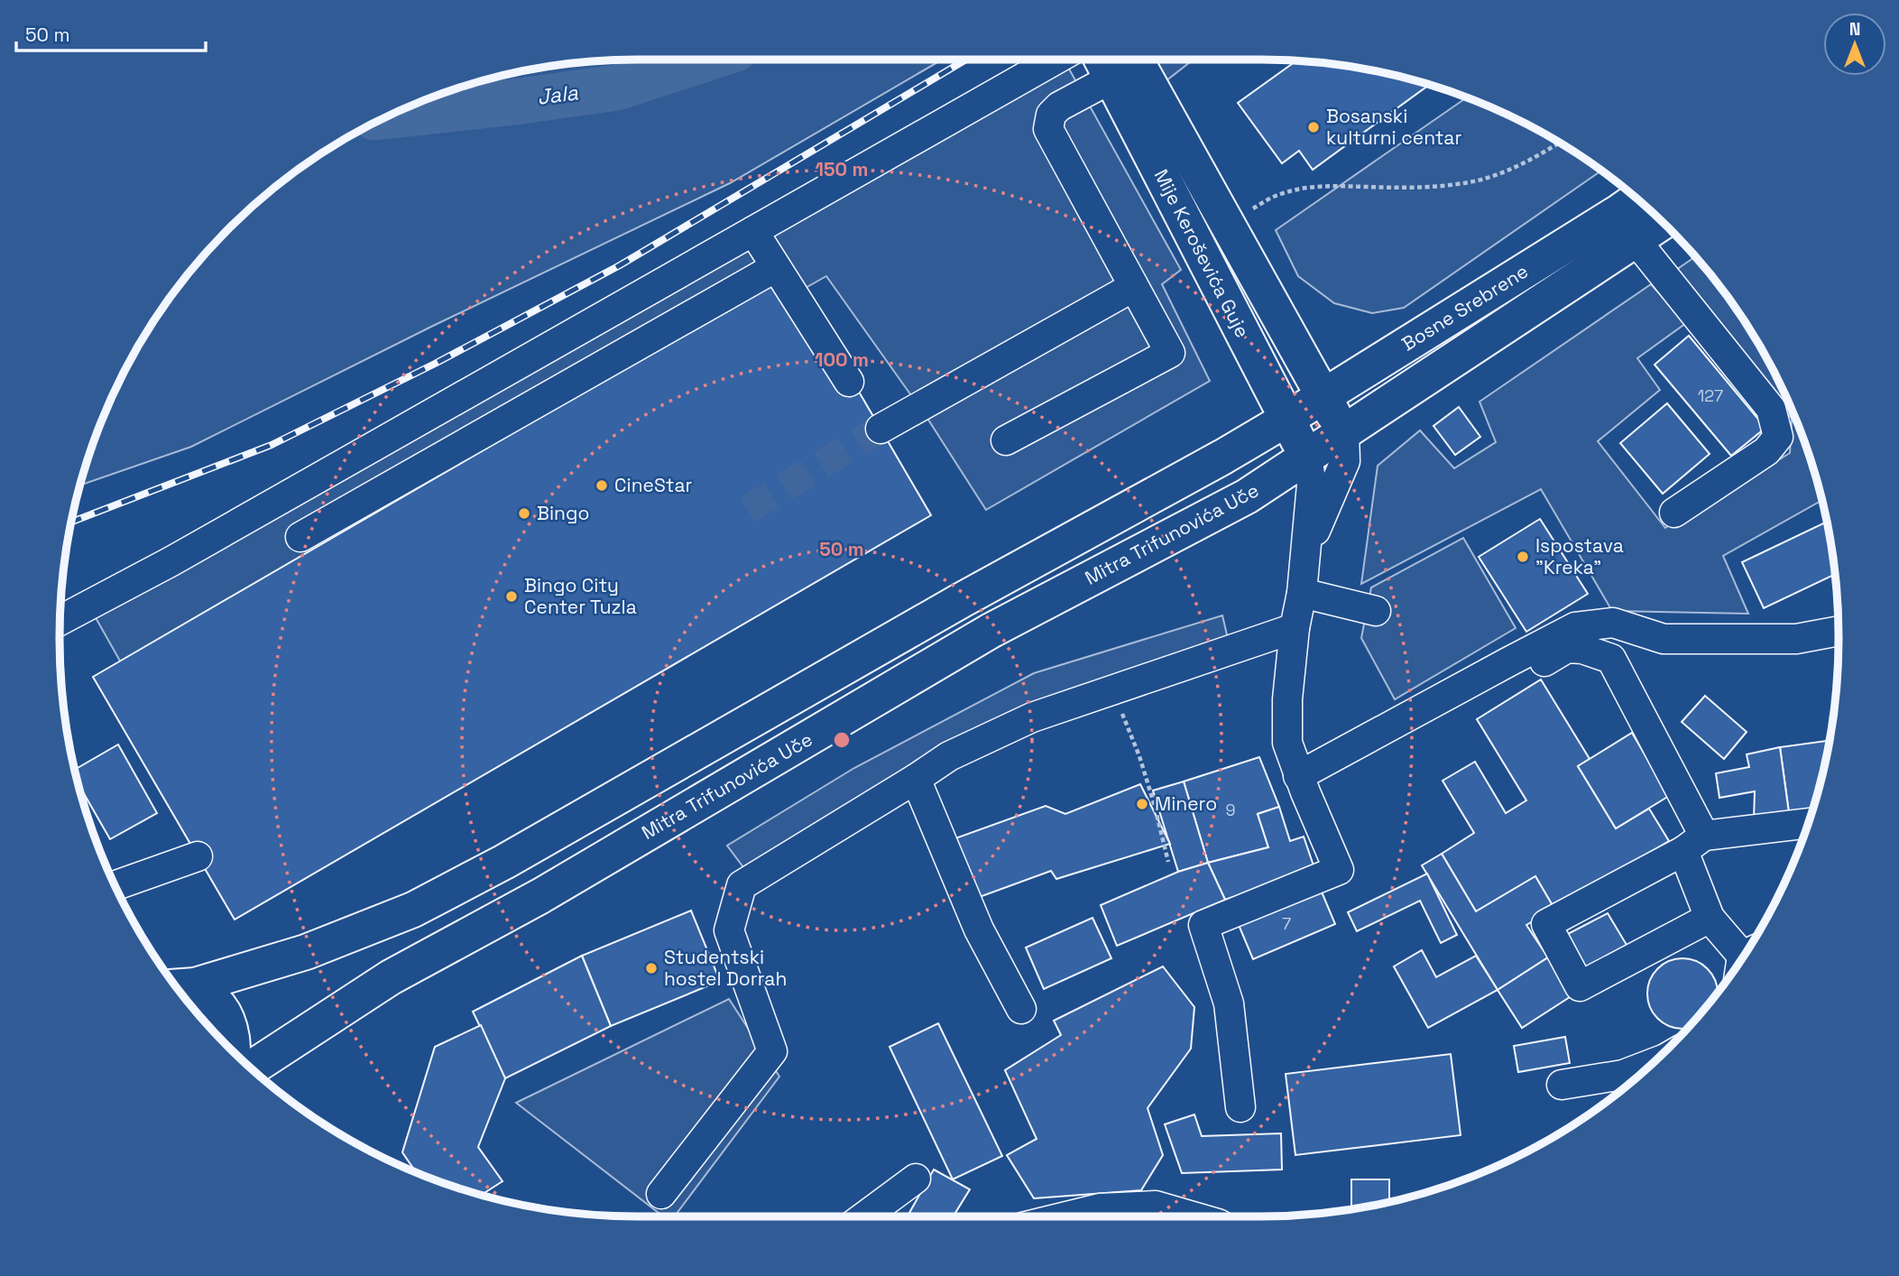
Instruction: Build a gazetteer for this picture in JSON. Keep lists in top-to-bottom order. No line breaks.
{"streets":{"main road":["Mije Keroševića Guje","Bosne Srebrene","Mitra Trifunovića Uče"]},"crossings":[["Mije Keroševića Guje","Bosne Srebrene"],["Mije Keroševića Guje","Mitra Trifunovića Uče"],["Bosne Srebrene","Mitra Trifunovića Uče"]],"water":["Jala"],"places":["Bosanski kulturni centar","CineStar","Bingo","Ispostava \"Kreka\"","Bingo City Center Tuzla","Minero","Studentski hostel Dorrah"],"house_numbers":["127","9","7"],"scale_bar":"50 m","north":"top","rings":["150 m","100 m","50 m"]}
